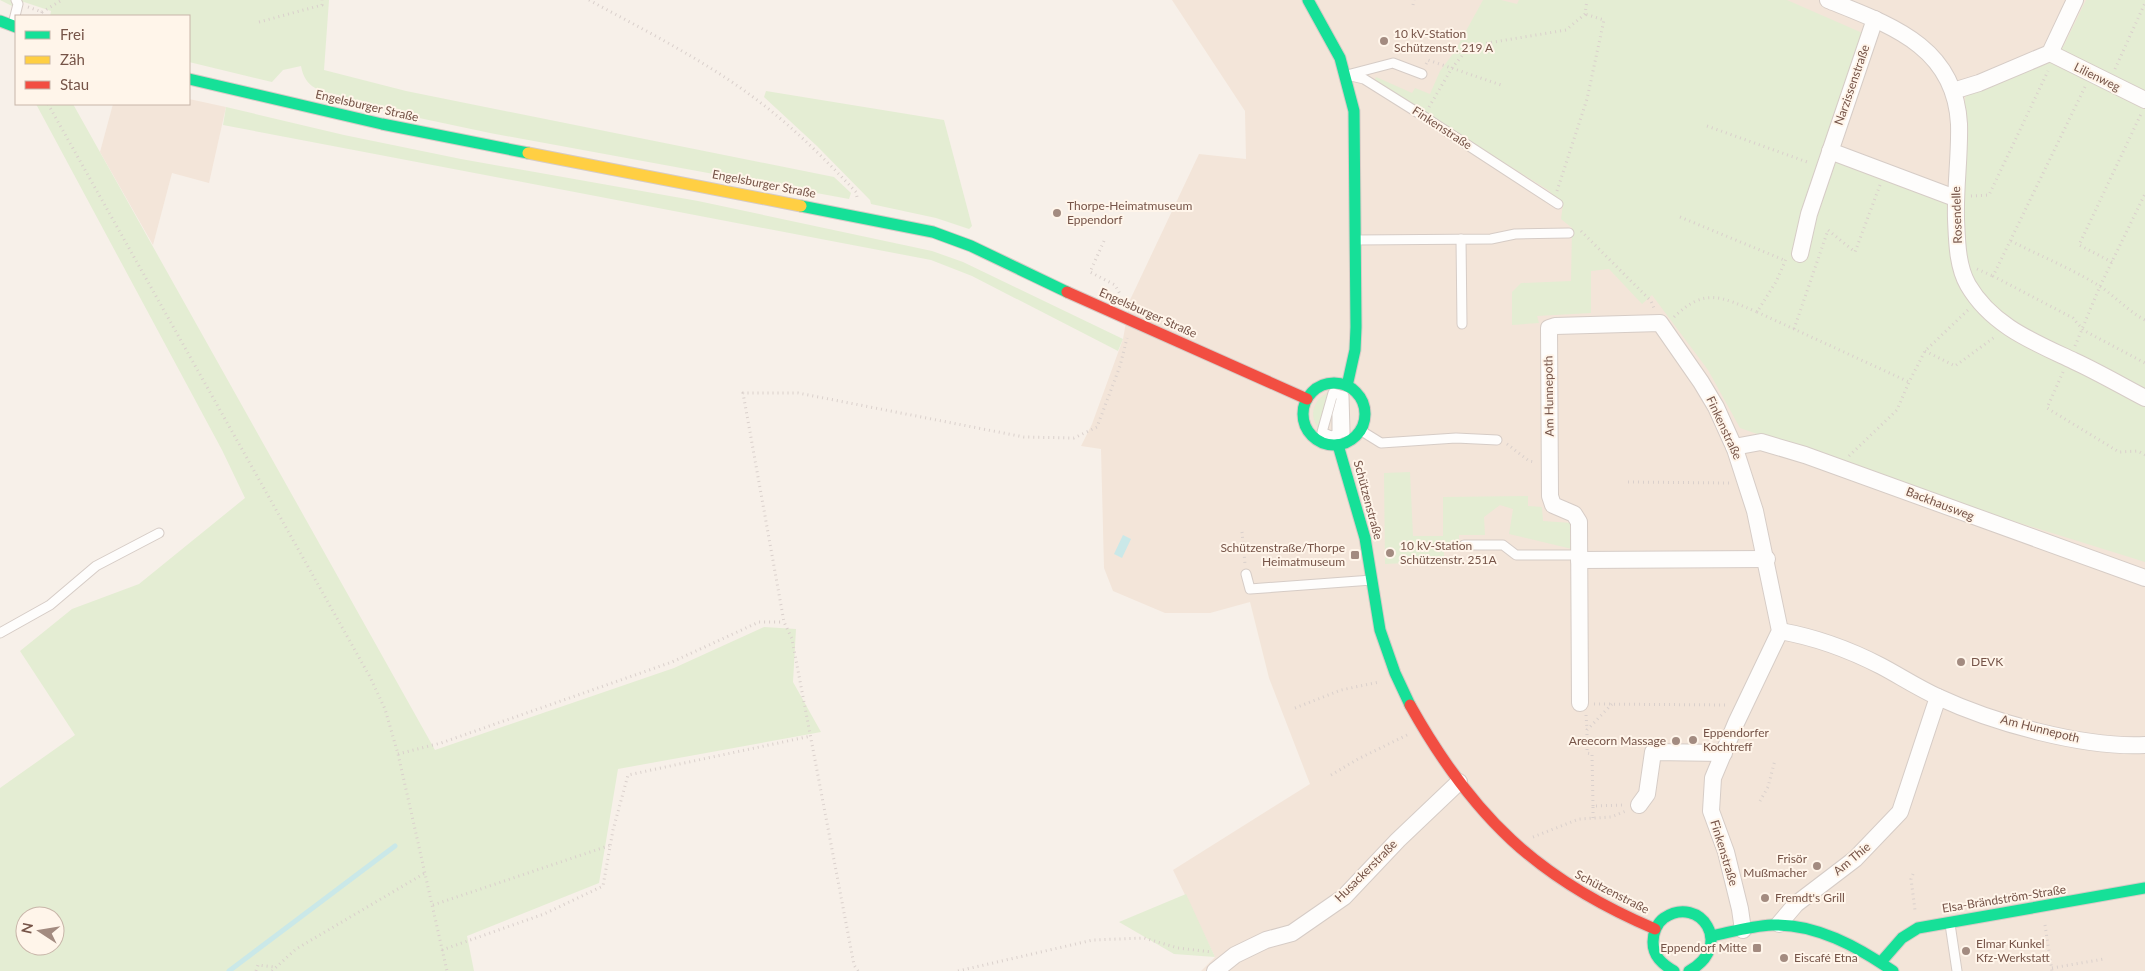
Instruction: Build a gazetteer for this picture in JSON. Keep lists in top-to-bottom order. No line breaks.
{"streets":{"street":["Lilienweg","Narzissenstraße","Engelsburger Straße","Finkenstraße","Rosendelle","Am Hunnepoth","Schützenstraße","Backhausweg","Am Thie","Husackerstraße","Elsa-Brändström-Straße"]},"crossings":[["Narzissenstraße","Rosendelle"],["Finkenstraße","Am Hunnepoth"],["Finkenstraße","Schützenstraße"],["Finkenstraße","Backhausweg"],["Am Hunnepoth","Am Thie"],["Schützenstraße","Husackerstraße"]],"places":{"other":["10 kV-Station Schützenstr. 219 A","Thorpe-Heimatmuseum Eppendorf","10 kV-Station Schützenstr. 251A","DEVK","Eppendorfer Kochtreff","Areecorn Massage","Frisör Mußmacher","Fremdt's Grill","Elmar Kunkel Kfz-Werkstatt","Eiscafé Etna"],"transit":["Schützenstraße/Thorpe Heimatmuseum","Eppendorf Mitte"]},"legend":["Frei","Zäh","Stau"],"north":"left"}
